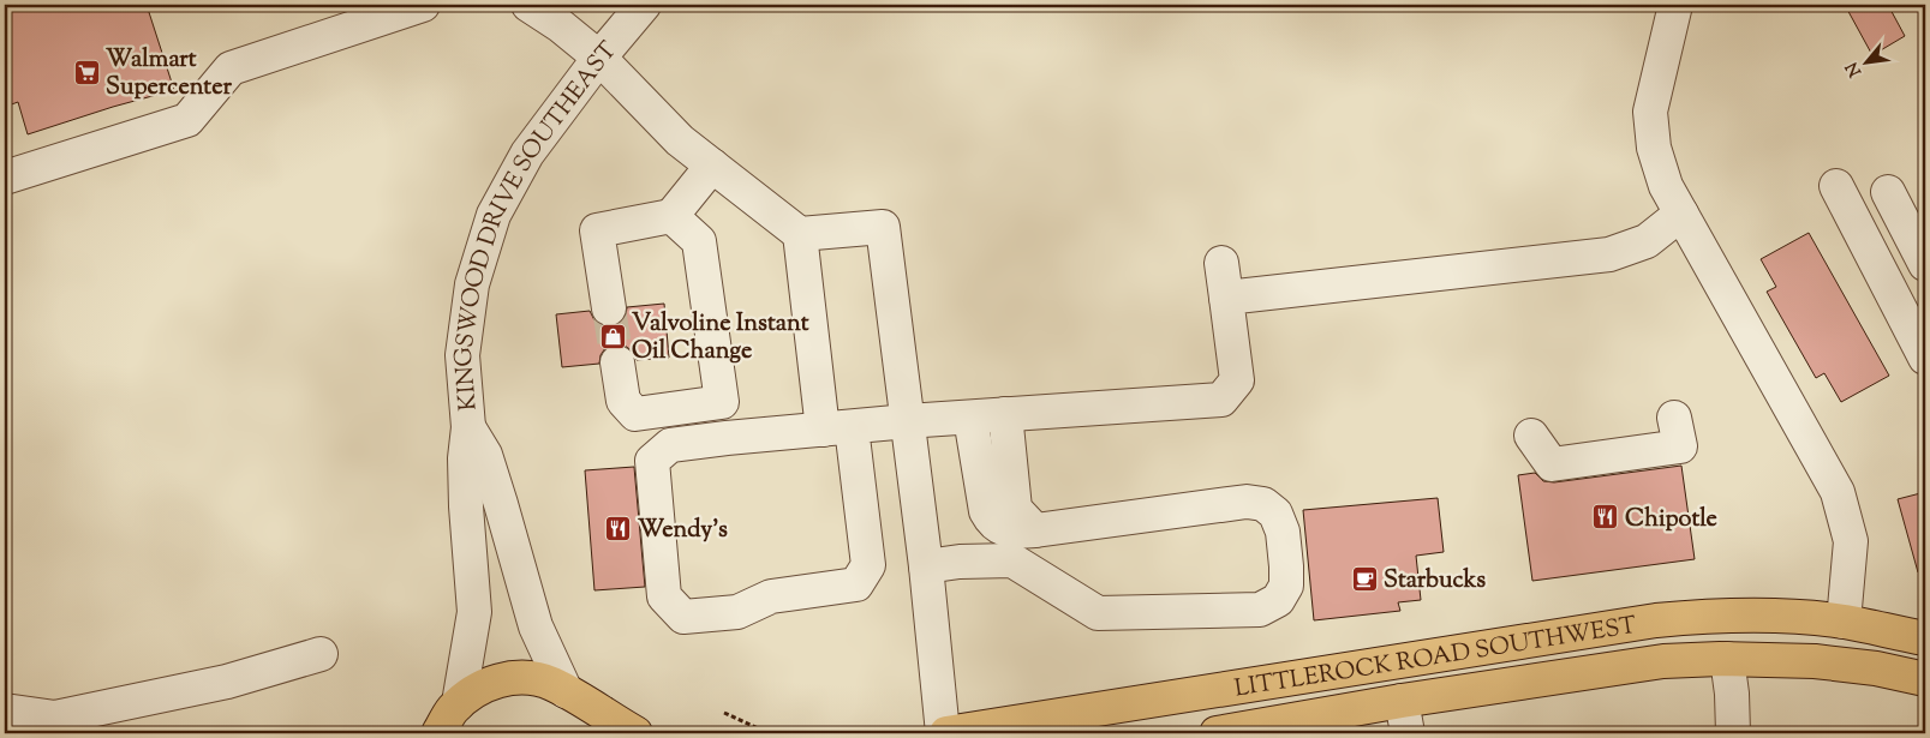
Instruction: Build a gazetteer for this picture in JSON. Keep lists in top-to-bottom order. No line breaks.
{"streets":{"main road":["LITTLEROCK ROAD SOUTHWEST"],"street":["KINGSWOOD DRIVE SOUTHEAST"]},"places":{"supermarket":["Walmart Supercenter"],"shop":["Valvoline Instant Oil Change"],"restaurant":["Chipotle","Wendy's"],"cafe":["Starbucks"]},"north":"bottom left"}
